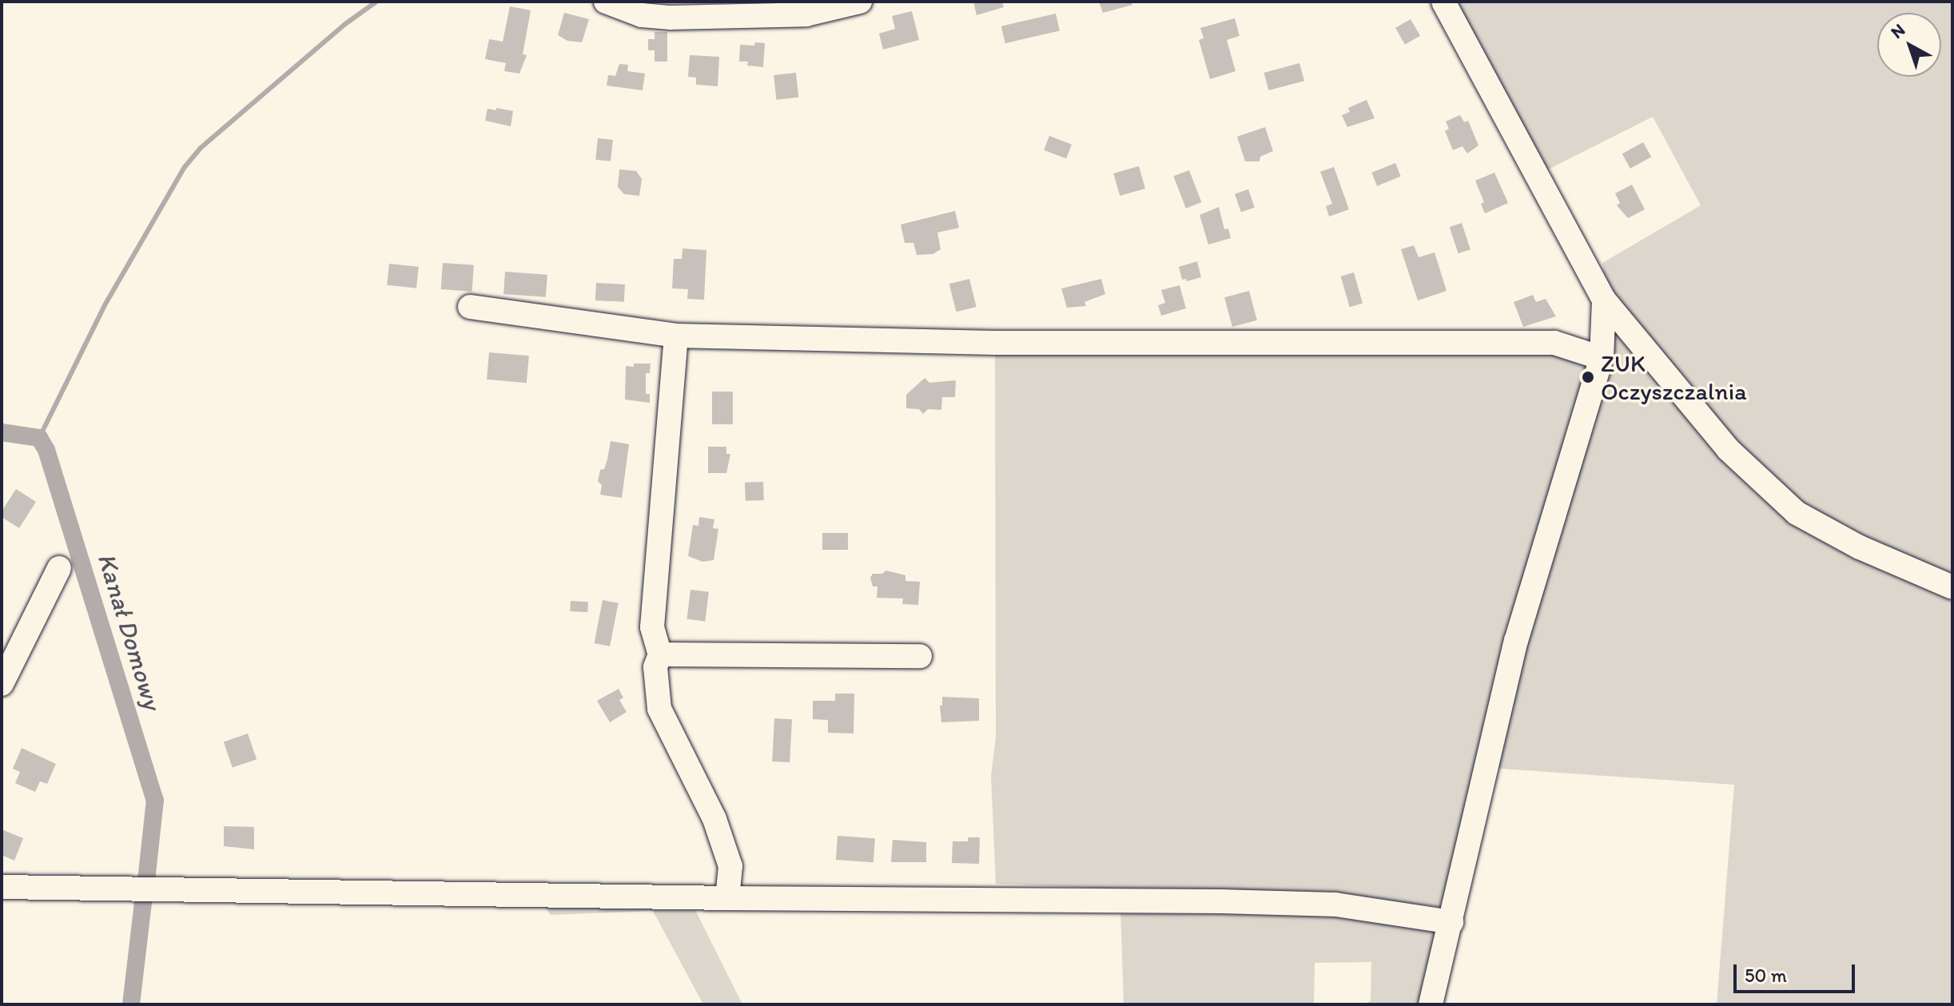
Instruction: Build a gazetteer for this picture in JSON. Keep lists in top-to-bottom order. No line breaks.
{"water":["Kanał Domowy"],"places":["ZUK Oczyszczalnia"],"scale_bar":"50 m","north":"top left"}
